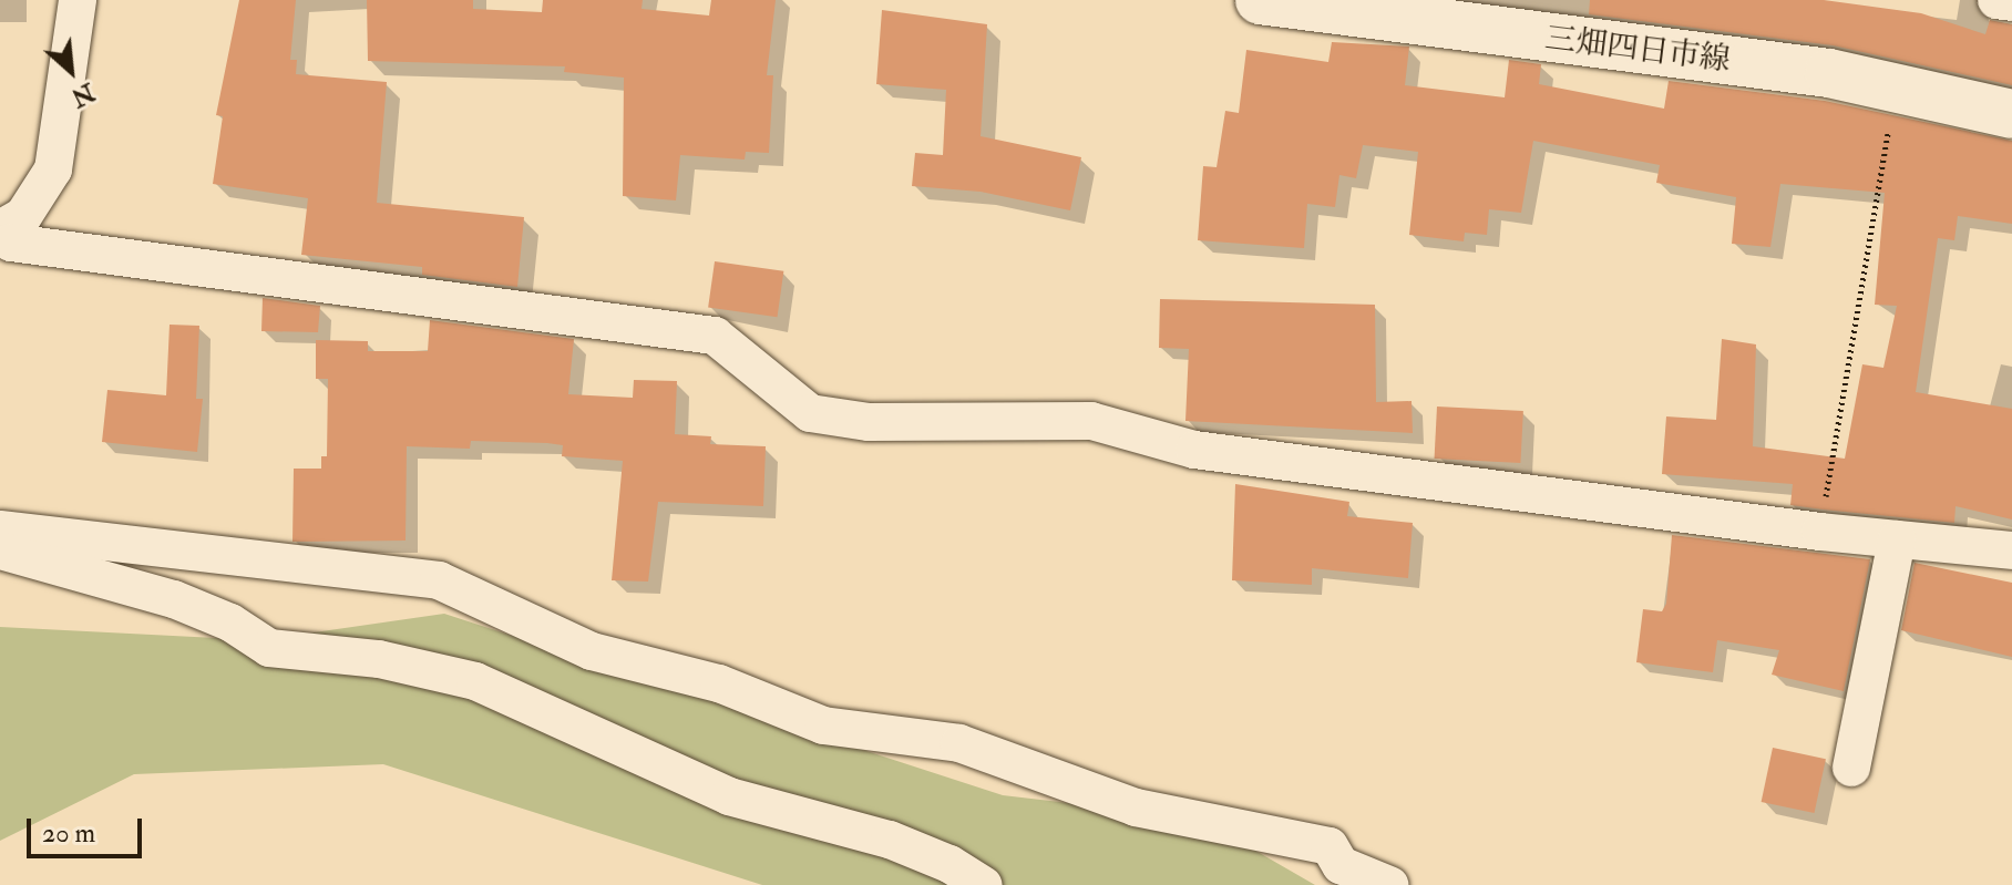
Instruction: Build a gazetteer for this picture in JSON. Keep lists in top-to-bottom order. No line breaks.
{"streets":{"main road":["三畑四日市線"]},"scale_bar":"20 m","north":"bottom right"}
